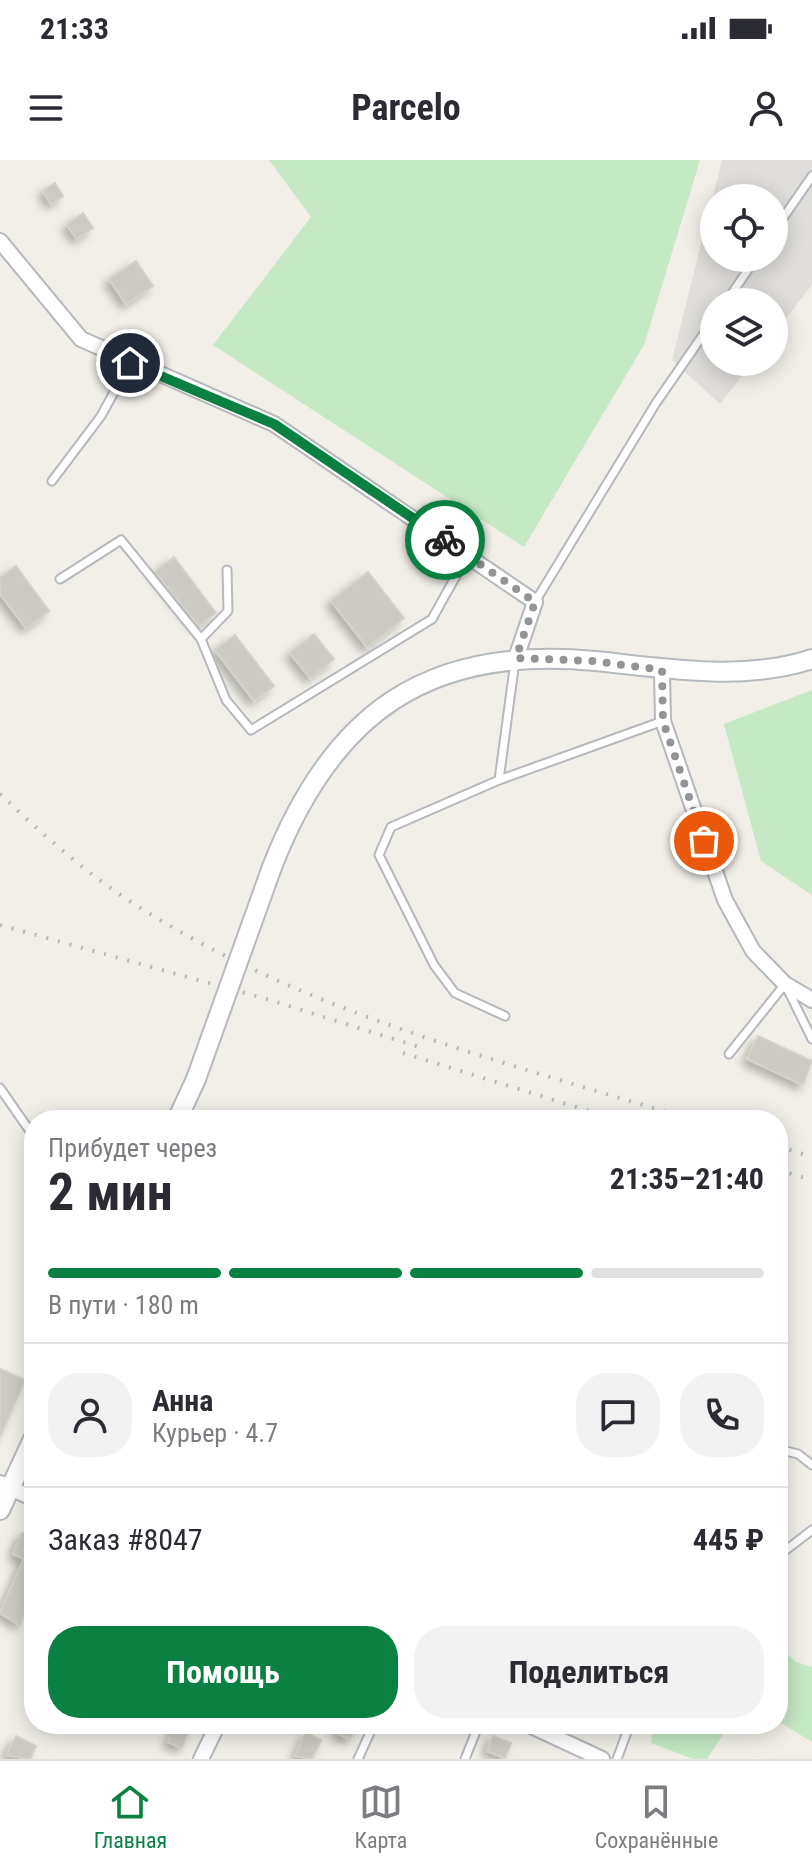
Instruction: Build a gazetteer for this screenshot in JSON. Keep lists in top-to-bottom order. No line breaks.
{"page":{"status":"21:33","header":"Parcelo","heading":["2 мин","Прибудет через","21:35–21:40"],"panel":["Анна","Курьер · 4.7","Заказ #8047","445 ₽"],"bar":"В пути · 180 m","buttons":["Помощь","Поделиться"],"tabs":["Главная","Карта","Сохранённые"]}}
